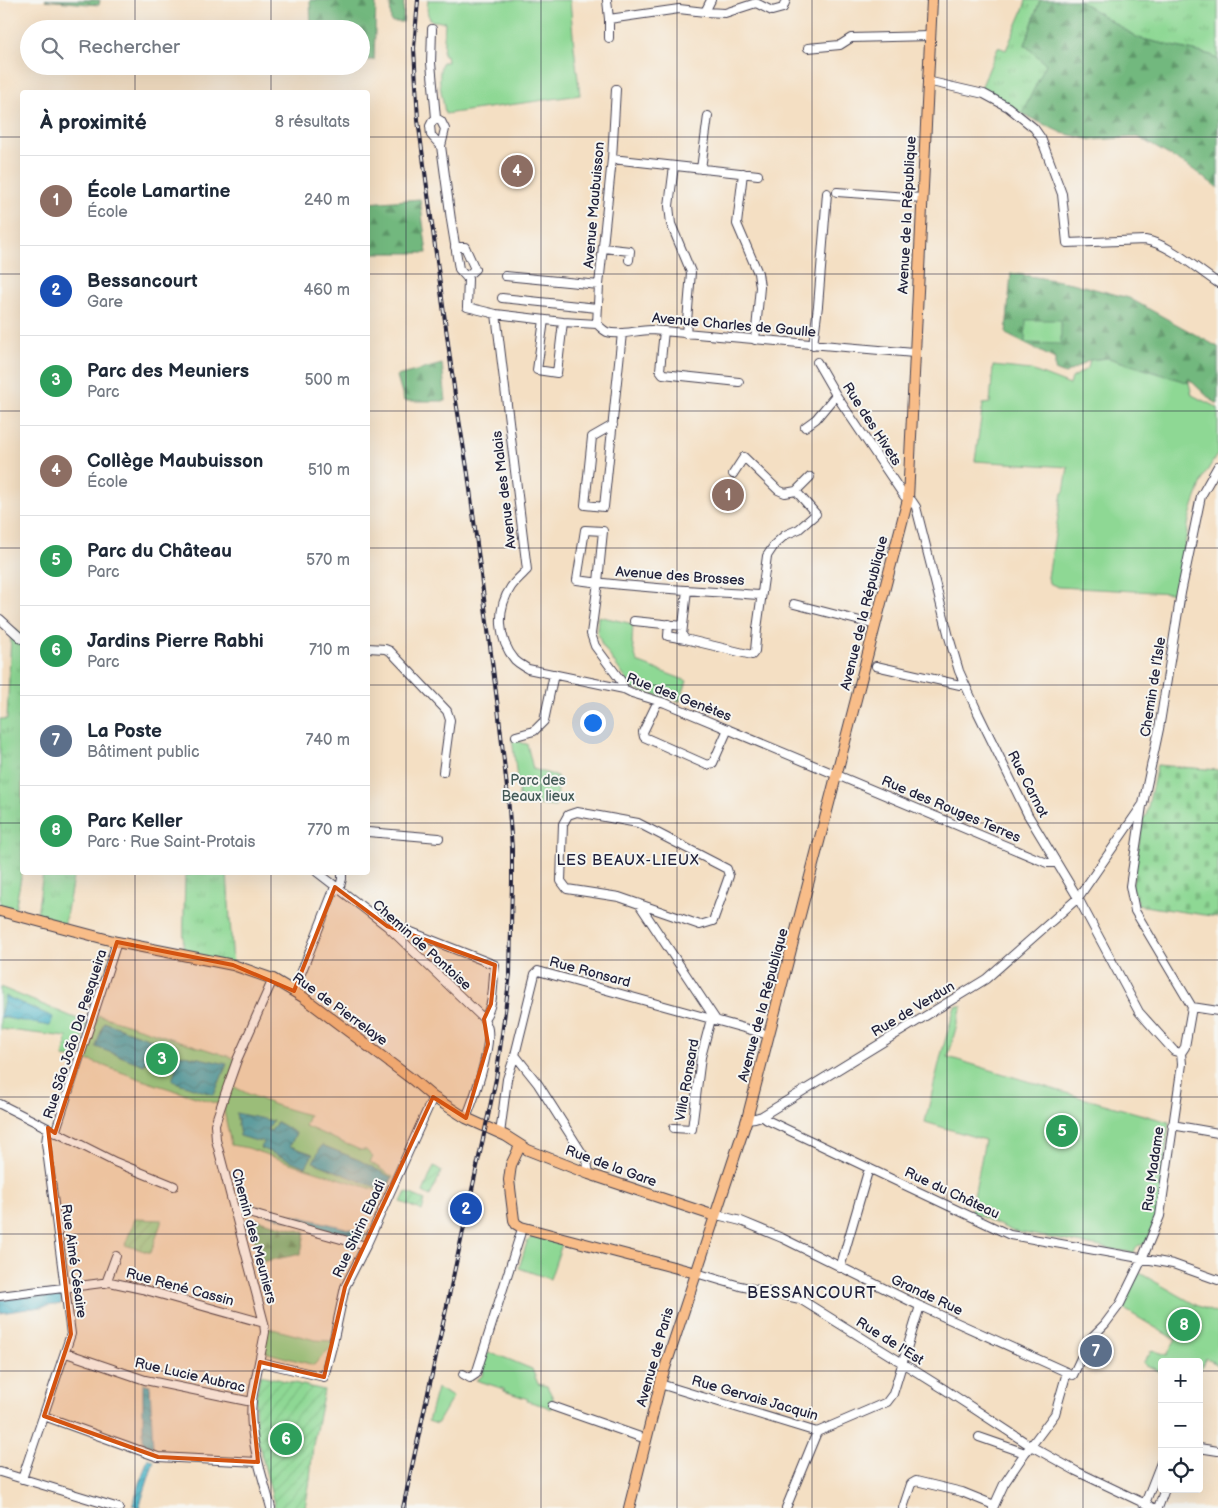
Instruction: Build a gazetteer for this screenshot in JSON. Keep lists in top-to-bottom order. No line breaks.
{"streets":{"main road":["Avenue de la République","Rue de Pierrelaye","Rue de la Gare","Avenue de Paris"],"street":["Avenue Maubuisson","Avenue Charles de Gaulle","Rue des Hivets","Avenue des Malais","Avenue des Brosses","Chemin de l’Isle","Rue des Genètes","Rue Carnot","Rue des Rouges Terres","Chemin de Pontoise","Rue Ronsard","Rue de Verdun","Rue São João Da Pesqueira","Villa Ronsard","Rue Madame","Rue du Château","Rue Shirin Ebadi","Chemin des Meuniers","Rue Aimé Césaire","Rue René Cassin","Grande Rue","Rue de l'Est","Rue Lucie Aubrac","Rue Gervais Jacquin"]},"crossings":[["Avenue Maubuisson","Avenue Charles de Gaulle"],["Avenue de la République","Avenue Charles de Gaulle"],["Avenue de la République","Rue des Hivets"],["Avenue de la République","Rue des Genètes"],["Avenue de la République","Rue Carnot"],["Avenue de la République","Rue des Rouges Terres"],["Avenue de la République","Rue Ronsard"],["Avenue de la République","Rue de Verdun"],["Avenue de la République","Rue de la Gare"],["Avenue de la République","Grande Rue"],["Avenue de la République","Avenue de Paris"],["Avenue Charles de Gaulle","Avenue des Malais"],["Rue des Hivets","Rue Carnot"],["Avenue des Malais","Rue des Genètes"],["Avenue des Brosses","Rue des Genètes"],["Chemin de l’Isle","Rue Carnot"],["Chemin de l’Isle","Rue de Verdun"],["Rue des Genètes","Rue des Rouges Terres"],["Rue Carnot","Rue des Rouges Terres"],["Rue Carnot","Rue de Verdun"],["Rue Carnot","Rue Madame"],["Rue Ronsard","Rue de Pierrelaye"],["Rue Ronsard","Villa Ronsard"],["Rue Ronsard","Rue de la Gare"],["Rue de Pierrelaye","Rue São João Da Pesqueira"],["Rue de Pierrelaye","Rue de la Gare"],["Rue de Pierrelaye","Rue Shirin Ebadi"],["Rue de Pierrelaye","Chemin des Meuniers"],["Rue de Verdun","Rue du Château"],["Rue de la Gare","Grande Rue"],["Rue de la Gare","Avenue de Paris"],["Rue Madame","Rue du Château"],["Rue Madame","Grande Rue"],["Rue Madame","Rue de l'Est"],["Rue Shirin Ebadi","Chemin des Meuniers"],["Chemin des Meuniers","Rue René Cassin"],["Chemin des Meuniers","Rue Lucie Aubrac"],["Rue Aimé Césaire","Rue René Cassin"],["Rue Aimé Césaire","Rue Lucie Aubrac"],["Grande Rue","Avenue de Paris"],["Grande Rue","Rue Gervais Jacquin"],["Rue de l'Est","Avenue de Paris"],["Rue de l'Est","Rue Gervais Jacquin"],["Avenue de Paris","Rue Gervais Jacquin"]],"districts":["LES BEAUX-LIEUX","BESSANCOURT"],"parks":["Parc des Beaux lieux"],"page":{"search":"Rechercher","heading":["À proximité","8 résultats"],"pins":["4","1","3","5","2","8","7","6"],"list":[{"mark":"1","name":"École Lamartine","note":"École","value":"240 m"},{"mark":"2","name":"Bessancourt","note":"Gare","value":"460 m"},{"mark":"3","name":"Parc des Meuniers","note":"Parc","value":"500 m"},{"mark":"4","name":"Collège Maubuisson","note":"École","value":"510 m"},{"mark":"5","name":"Parc du Château","note":"Parc","value":"570 m"},{"mark":"6","name":"Jardins Pierre Rabhi","note":"Parc","value":"710 m"},{"mark":"7","name":"La Poste","note":"Bâtiment public","value":"740 m"},{"mark":"8","name":"Parc Keller","note":"Parc · Rue Saint-Protais","value":"770 m"}],"map_buttons":["+","−"]}}
